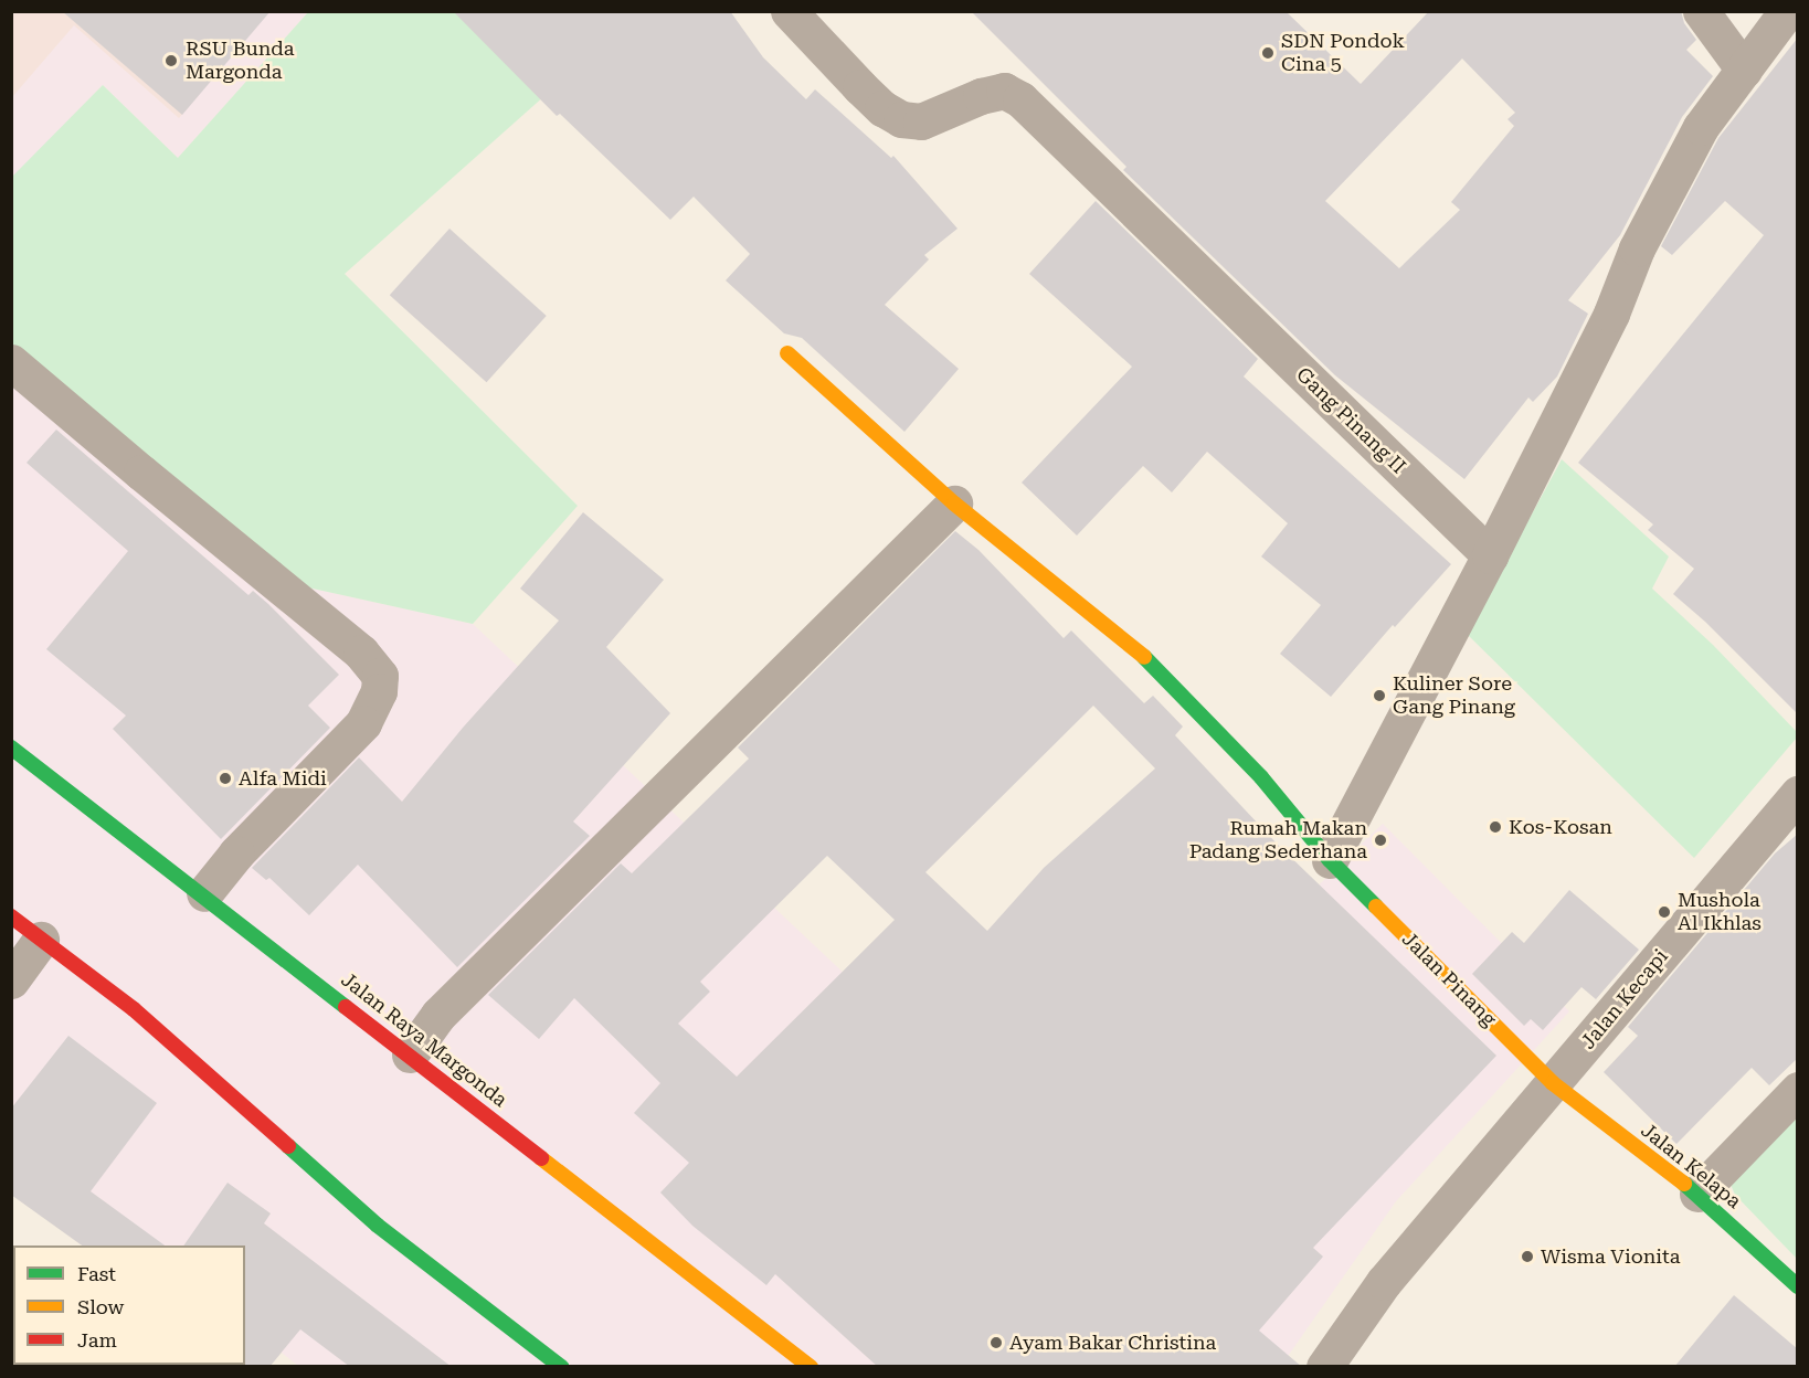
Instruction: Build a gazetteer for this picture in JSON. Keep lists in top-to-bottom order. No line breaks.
{"streets":{"main road":["Jalan Pinang","Jalan Raya Margonda","Jalan Kelapa"],"street":["Gang Pinang II","Jalan Kecapi"]},"crossings":[["Jalan Pinang","Jalan Kecapi"],["Jalan Pinang","Jalan Kelapa"],["Jalan Kecapi","Jalan Kelapa"]],"places":["SDN Pondok Cina 5","RSU Bunda Margonda","Kuliner Sore Gang Pinang","Alfa Midi","Kos-Kosan","Rumah Makan Padang Sederhana","Mushola Al Ikhlas","Wisma Vionita","Ayam Bakar Christina"],"legend":["Fast","Slow","Jam"]}
